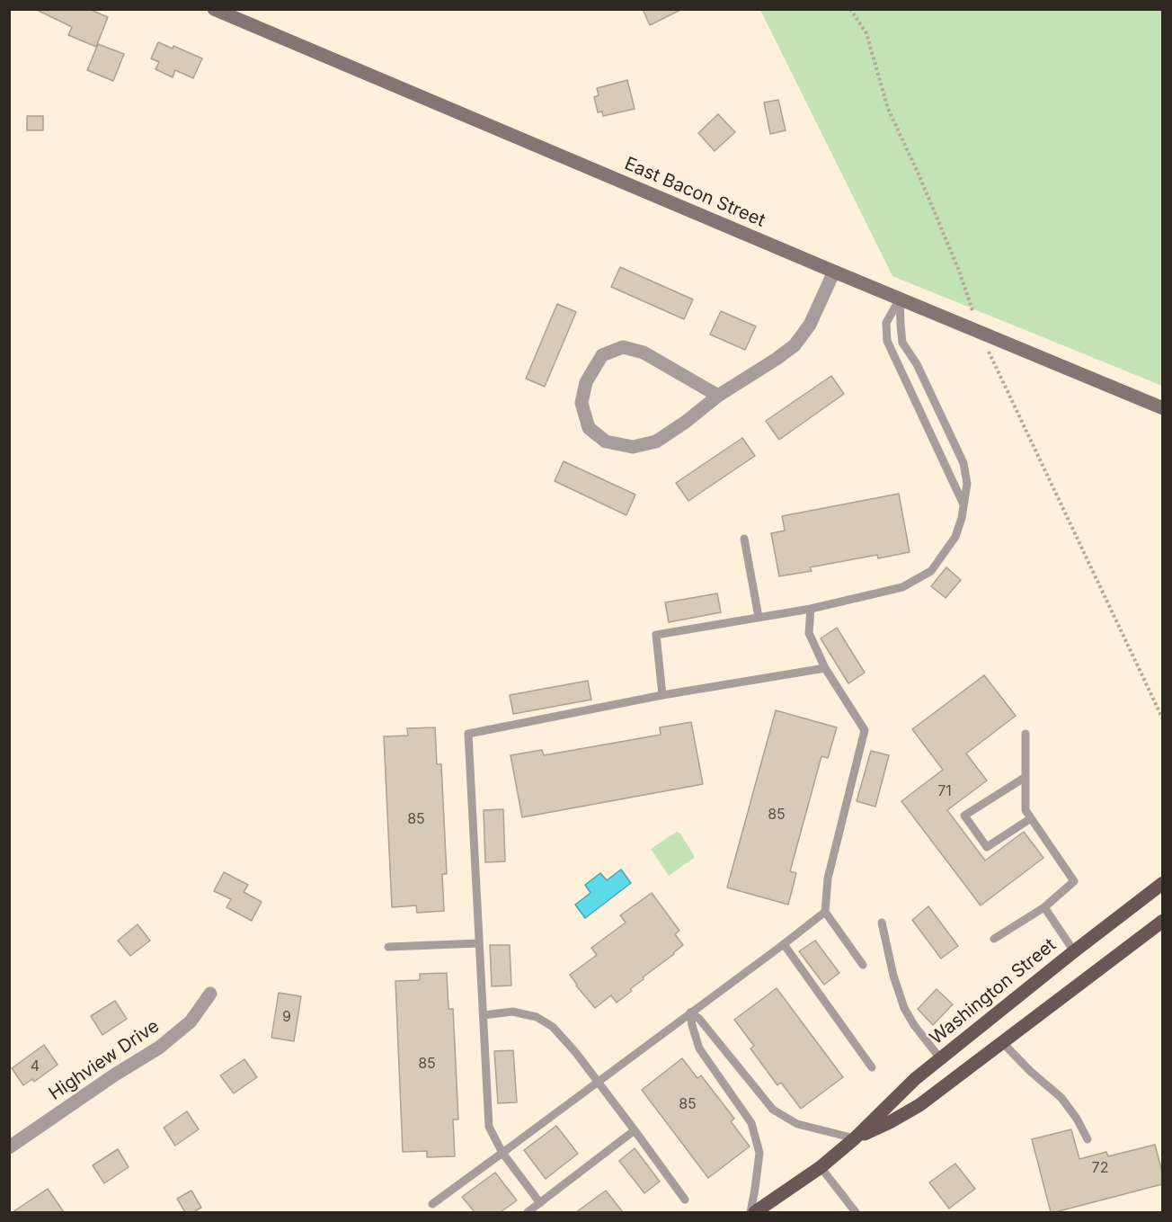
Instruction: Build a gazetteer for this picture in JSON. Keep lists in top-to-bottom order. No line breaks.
{"streets":{"main road":["East Bacon Street","Washington Street"],"street":["Highview Drive"]},"house_numbers":["71","85","85","9","85","4","85","72"]}
